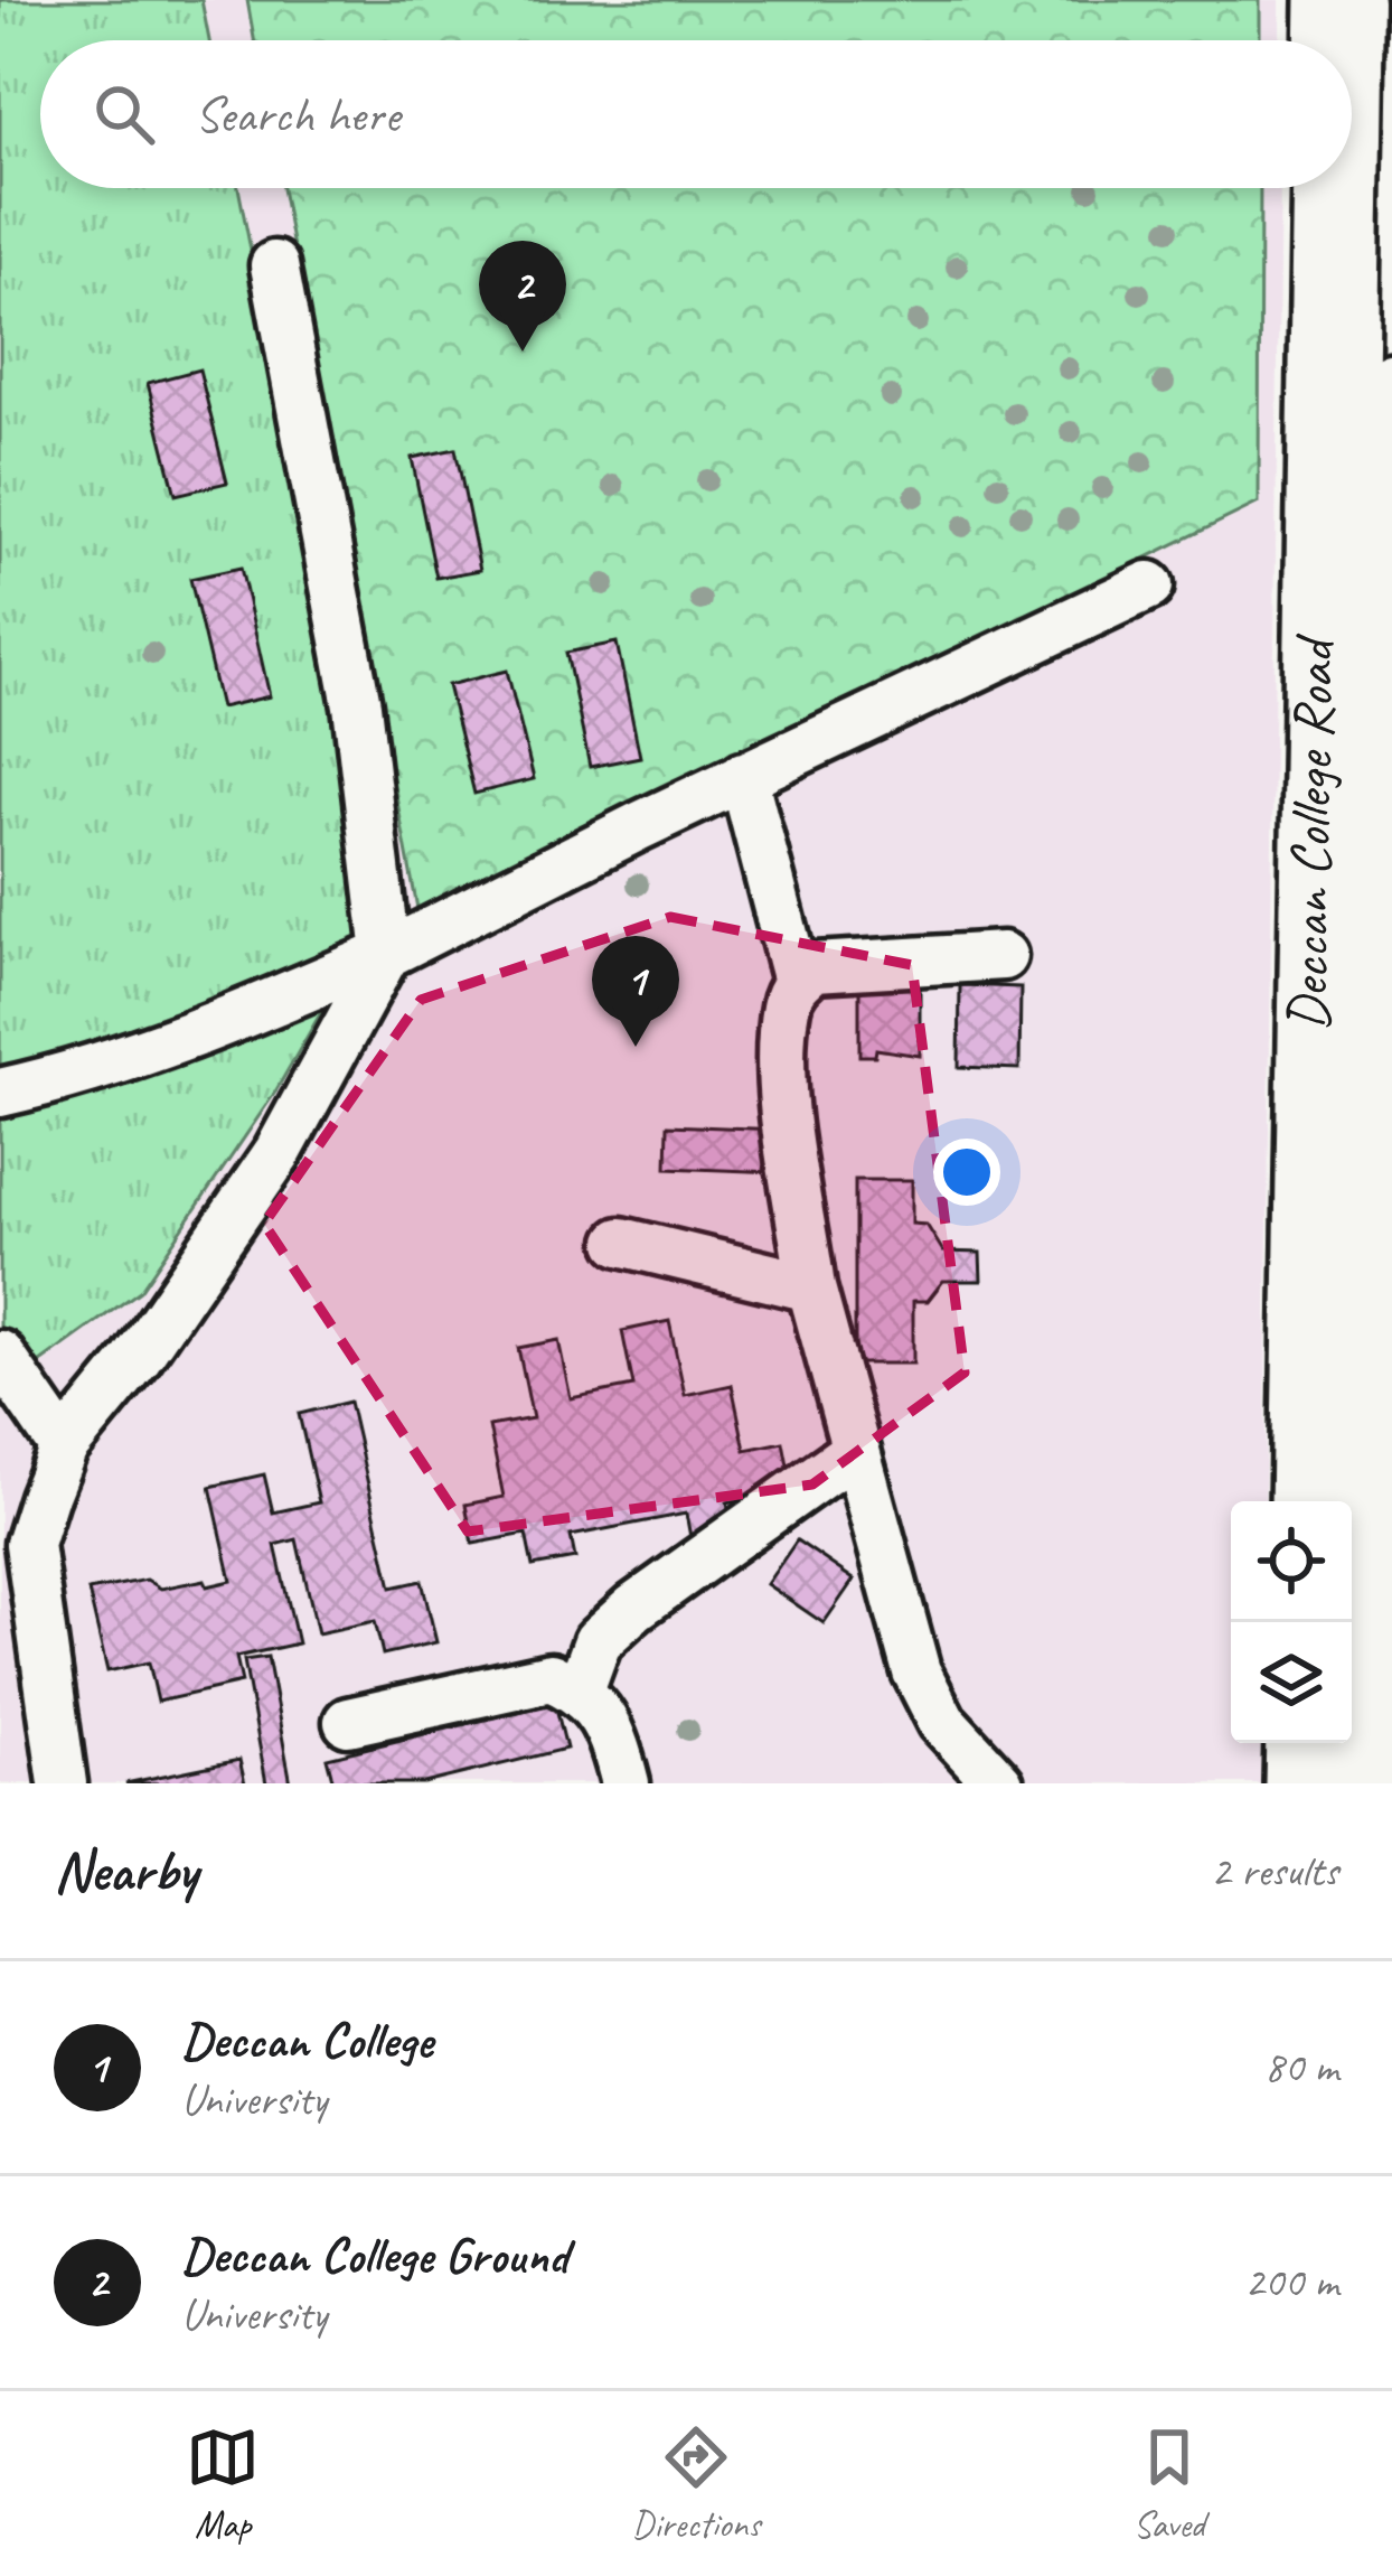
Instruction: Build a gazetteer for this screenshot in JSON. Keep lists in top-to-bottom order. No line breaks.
{"streets":{"main road":["Deccan College Road"]},"page":{"search":"Search here","pins":["2","1"],"heading":["Nearby","2 results"],"list":[{"mark":"1","name":"Deccan College","note":"University","value":"80 m"},{"mark":"2","name":"Deccan College Ground","note":"University","value":"200 m"}],"nav":["Map","Directions","Saved"]}}
